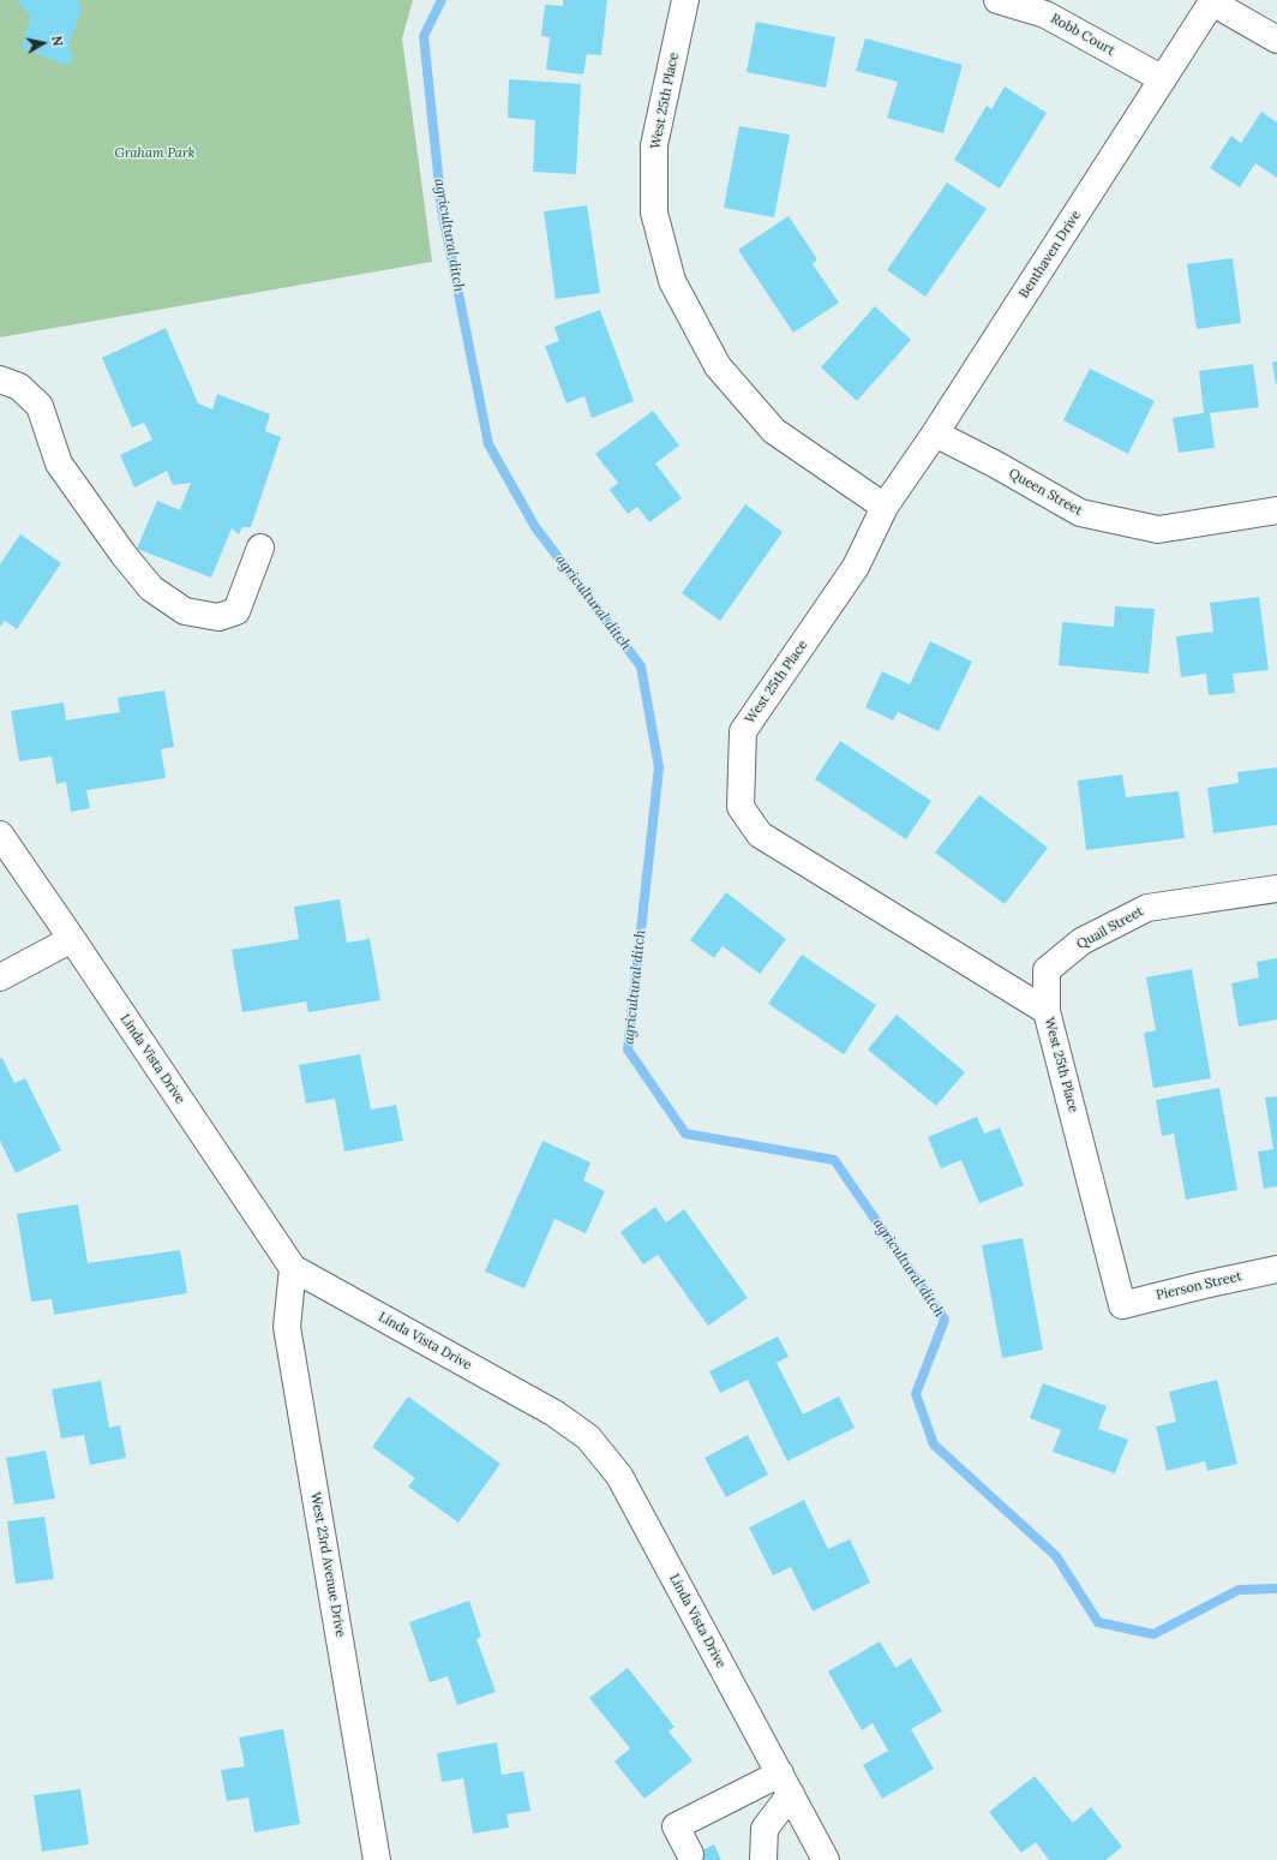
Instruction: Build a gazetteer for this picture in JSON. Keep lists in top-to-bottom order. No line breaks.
{"streets":{"street":["Robb Court","West 25th Place","Benthaven Drive","Queen Street","Quail Street","Linda Vista Drive","Pierson Street","West 23rd Avenue Drive"]},"crossings":[["Robb Court","Benthaven Drive"],["West 25th Place","Benthaven Drive"],["West 25th Place","Quail Street"],["West 25th Place","Pierson Street"],["Benthaven Drive","Queen Street"],["Linda Vista Drive","West 23rd Avenue Drive"]],"water":["agricultural ditch"],"parks":["Graham Park"],"north":"right"}
